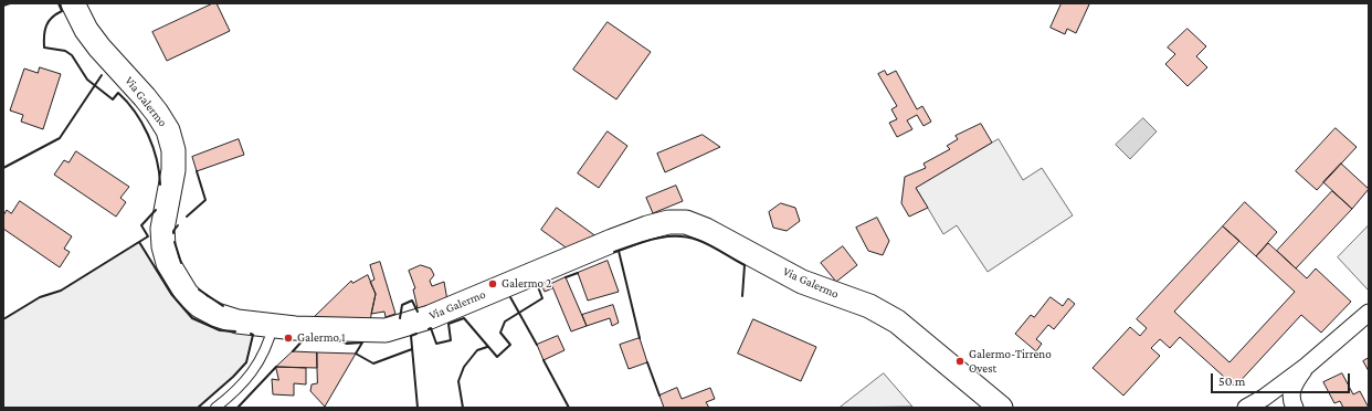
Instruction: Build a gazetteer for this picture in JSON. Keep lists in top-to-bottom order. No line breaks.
{"streets":{"main road":["Via Galermo"]},"places":["Galermo 2","Galermo 1","Galermo-Tirreno Ovest"],"scale_bar":"50 m"}
